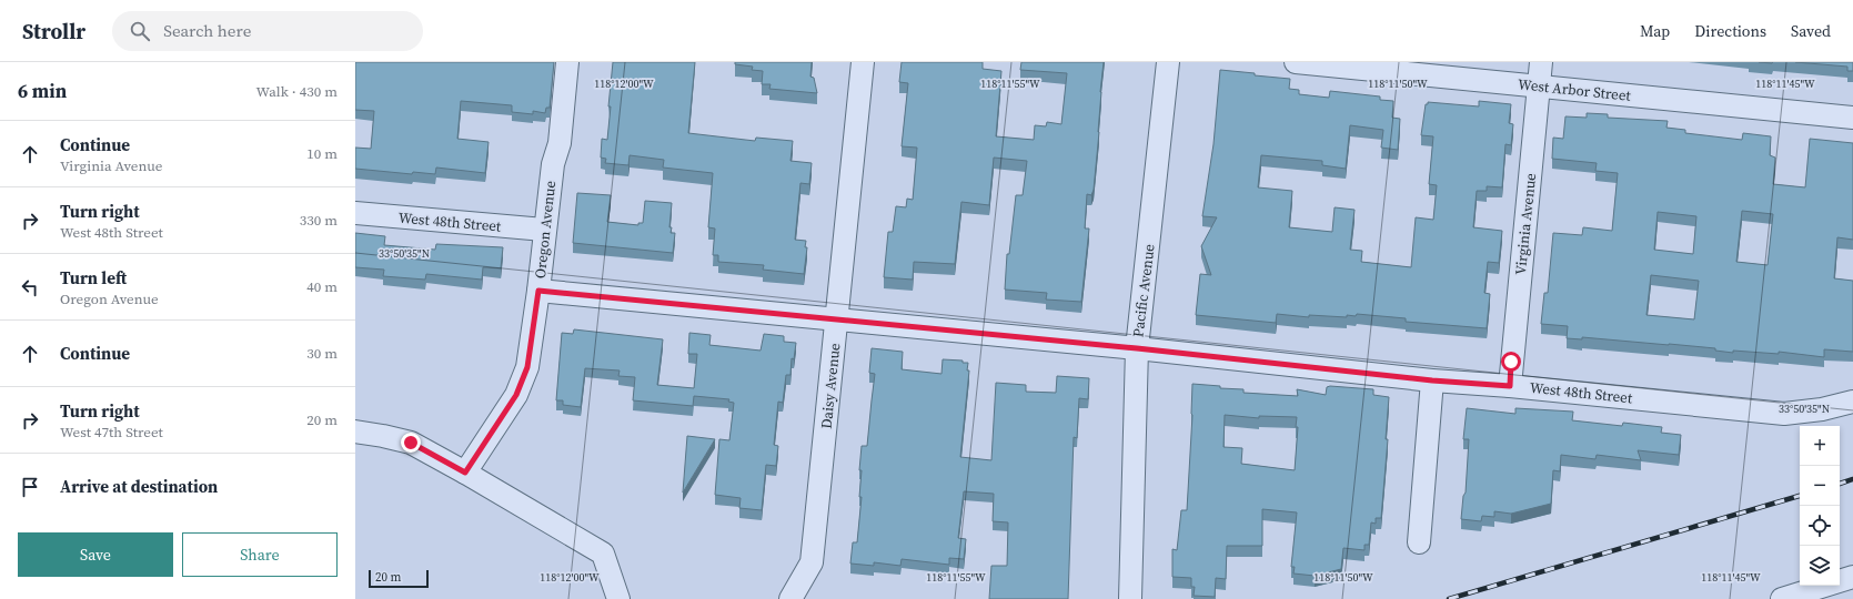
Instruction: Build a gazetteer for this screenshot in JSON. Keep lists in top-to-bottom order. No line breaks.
{"streets":{"street":["West Arbor Street","West 48th Street","Virginia Avenue","Oregon Avenue","Pacific Avenue","Daisy Avenue"]},"crossings":[["West Arbor Street","Virginia Avenue"],["West 48th Street","Virginia Avenue"],["West 48th Street","Oregon Avenue"],["West 48th Street","Pacific Avenue"],["West 48th Street","Daisy Avenue"]],"scale_bar":"20 m","page":{"header":"Strollr","search":"Search here","nav":["Map","Directions","Saved"],"heading":["6 min","Walk · 430 m"],"list":[["Continue","Virginia Avenue","10 m"],["Turn right","West 48th Street","330 m"],["Turn left","Oregon Avenue","40 m"],["Continue","30 m"],["Turn right","West 47th Street","20 m"],"Arrive at destination"],"map_buttons":["+","−"],"buttons":["Save","Share"],"scale":"20 m"},"coordinates":["118°12'00\"W","118°11'55\"W","118°11'50\"W","118°11'45\"W","33°50'35\"N"]}
